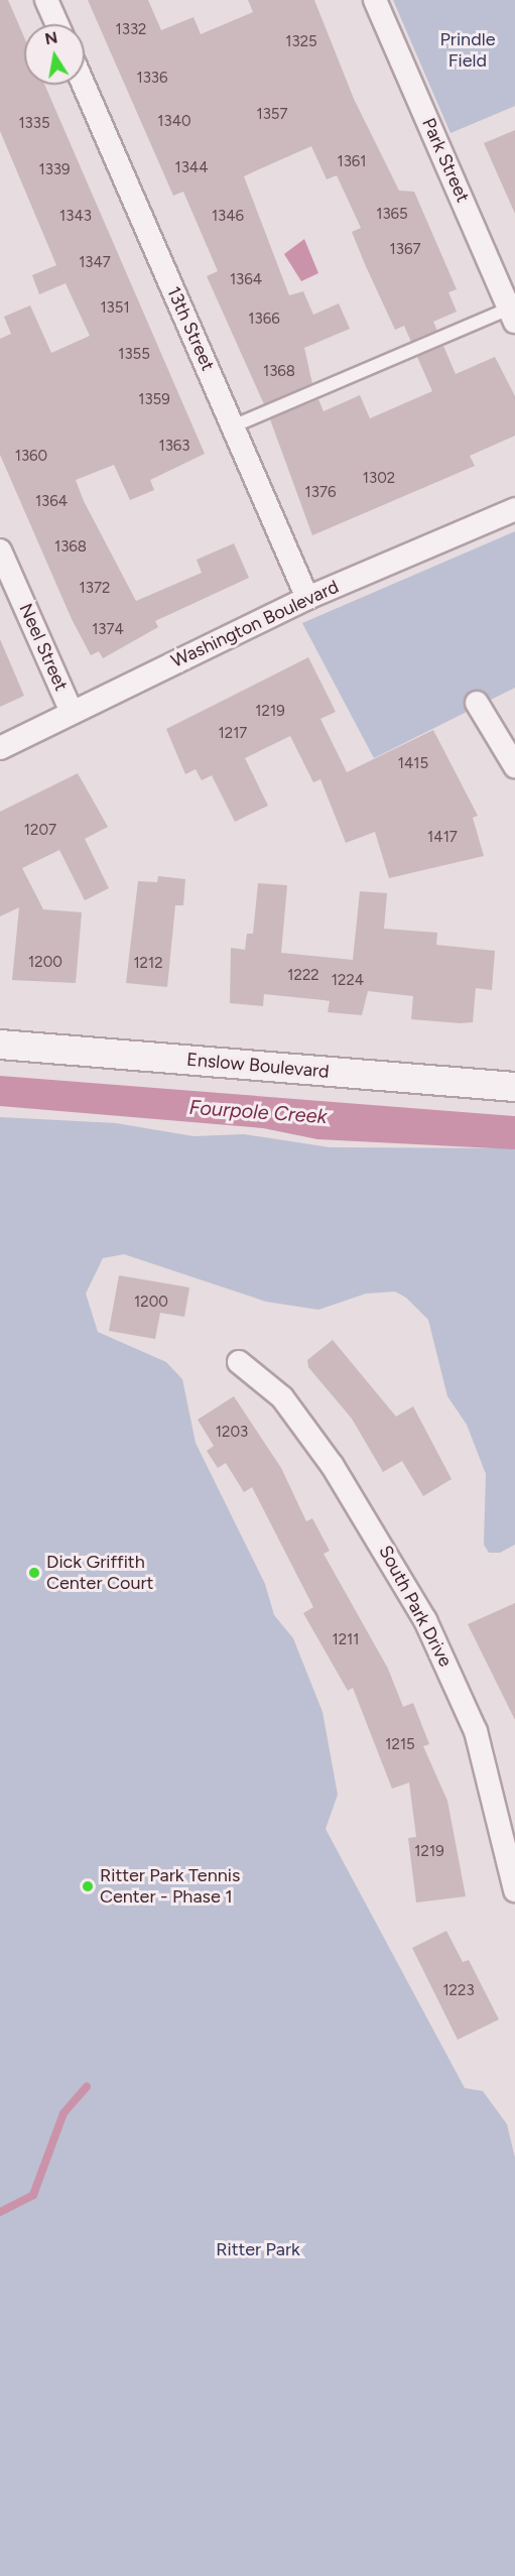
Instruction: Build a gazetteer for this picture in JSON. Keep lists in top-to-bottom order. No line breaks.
{"streets":{"street":["Park Street","13th Street","Washington Boulevard","Neel Street","Enslow Boulevard","South Park Drive"]},"crossings":[["13th Street","Washington Boulevard"],["Washington Boulevard","Neel Street"]],"water":["Fourpole Creek"],"parks":["Prindle Field","Ritter Park"],"places":["Dick Griffith Center Court","Ritter Park Tennis Center - Phase 1"],"house_numbers":["1332","1325","1336","1357","1340","1335","1361","1344","1339","1365","1343","1346","1367","1347","1364","1351","1366","1355","1368","1359","1363","1360","1302","1376","1364","1368","1372","1374","1219","1217","1415","1207","1417","1200","1212","1222","1224","1200","1203","1211","1215","1219","1223"],"north":"top"}
